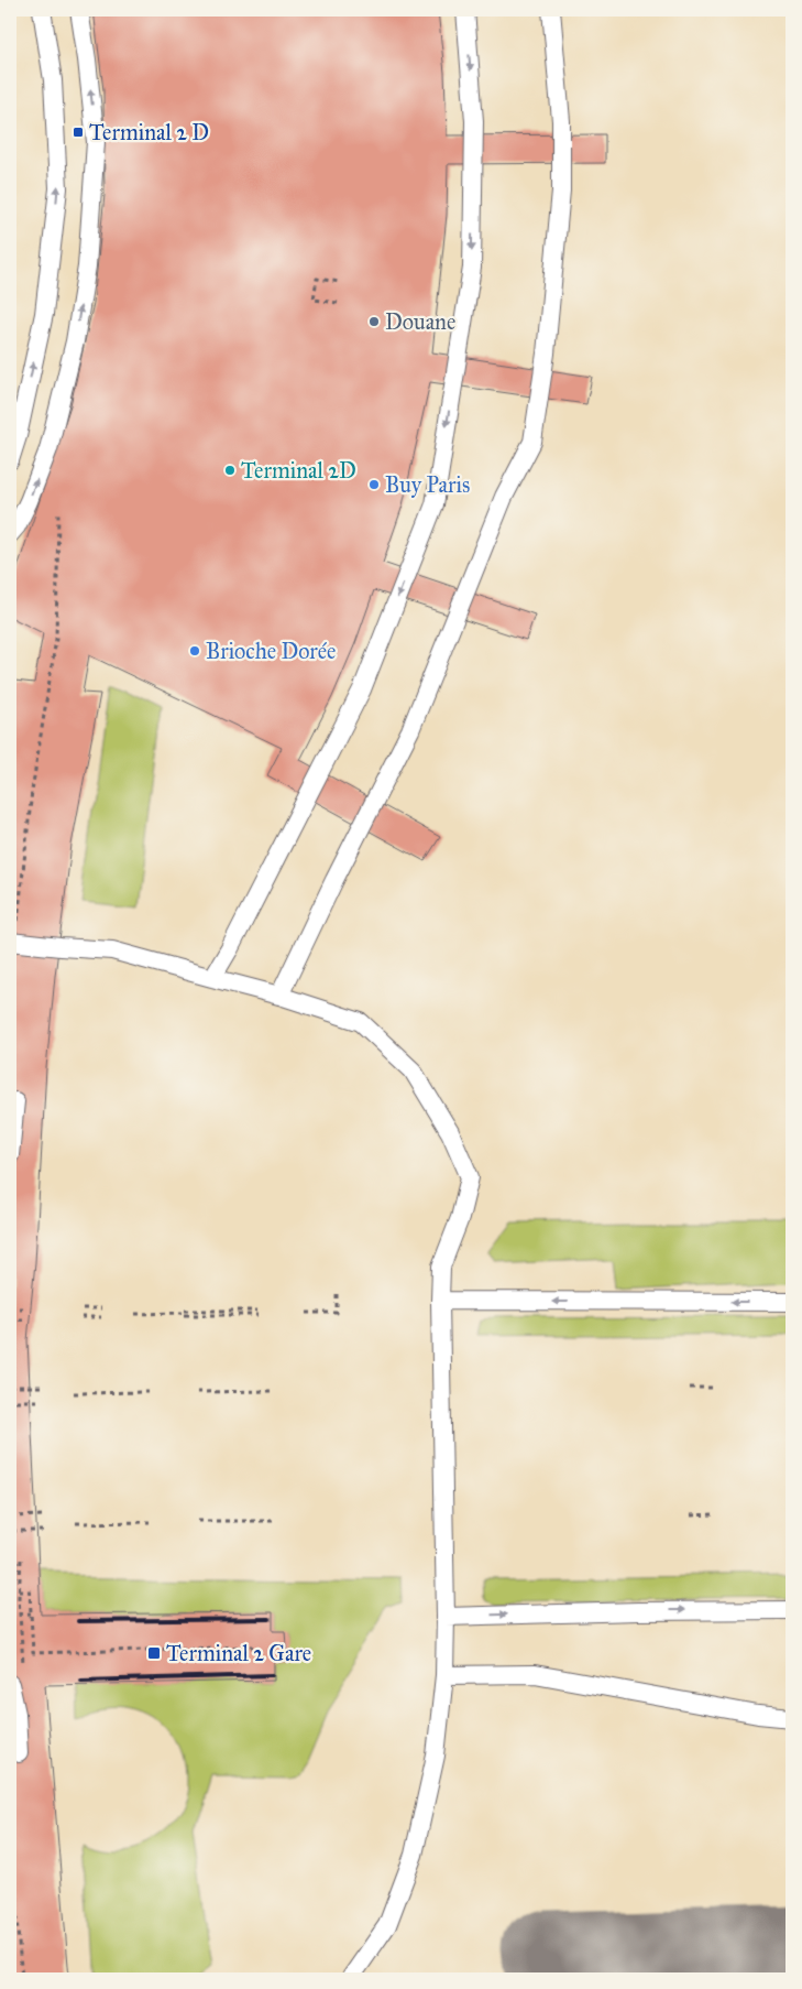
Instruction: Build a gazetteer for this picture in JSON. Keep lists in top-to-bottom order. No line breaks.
{"places":{"transit":["Terminal 2 D","Terminal 2 Gare"],"other":["Douane","Terminal 2D","Buy Paris","Brioche Dorée"]}}
